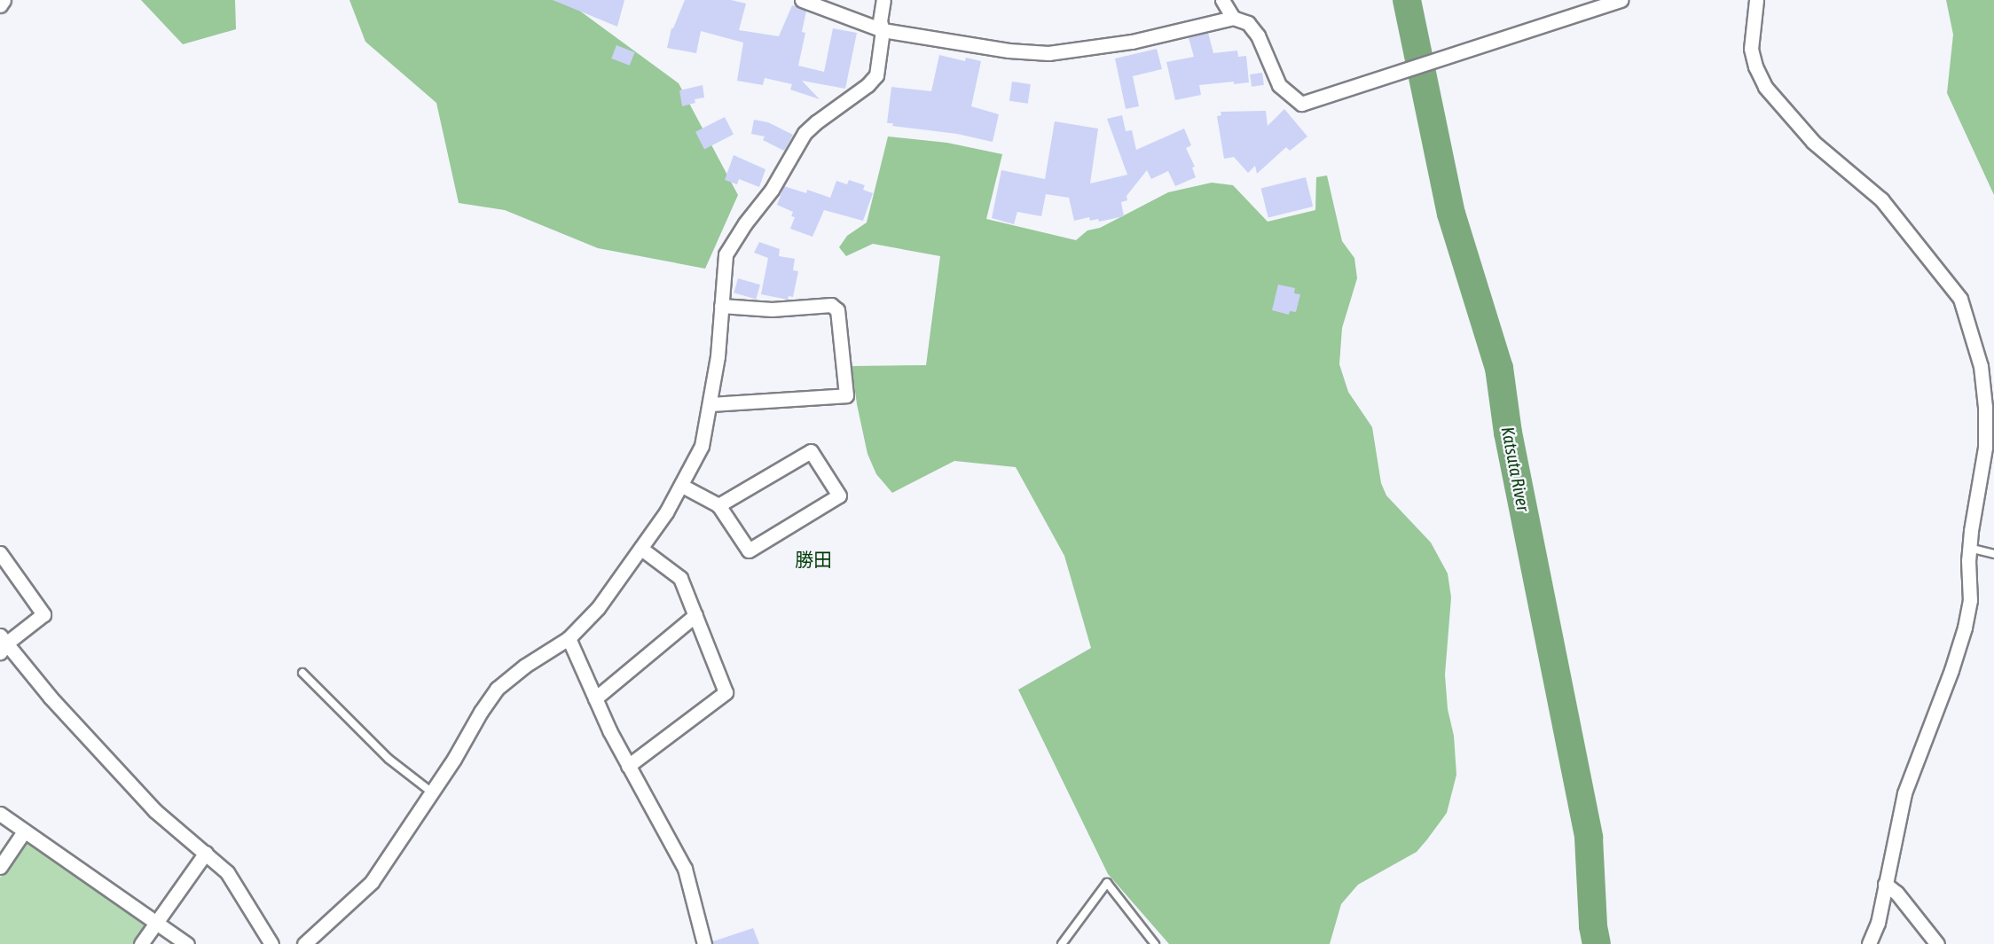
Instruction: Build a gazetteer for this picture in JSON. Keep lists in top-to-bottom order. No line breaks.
{"districts":["勝田"],"water":["Katsuta River"]}
